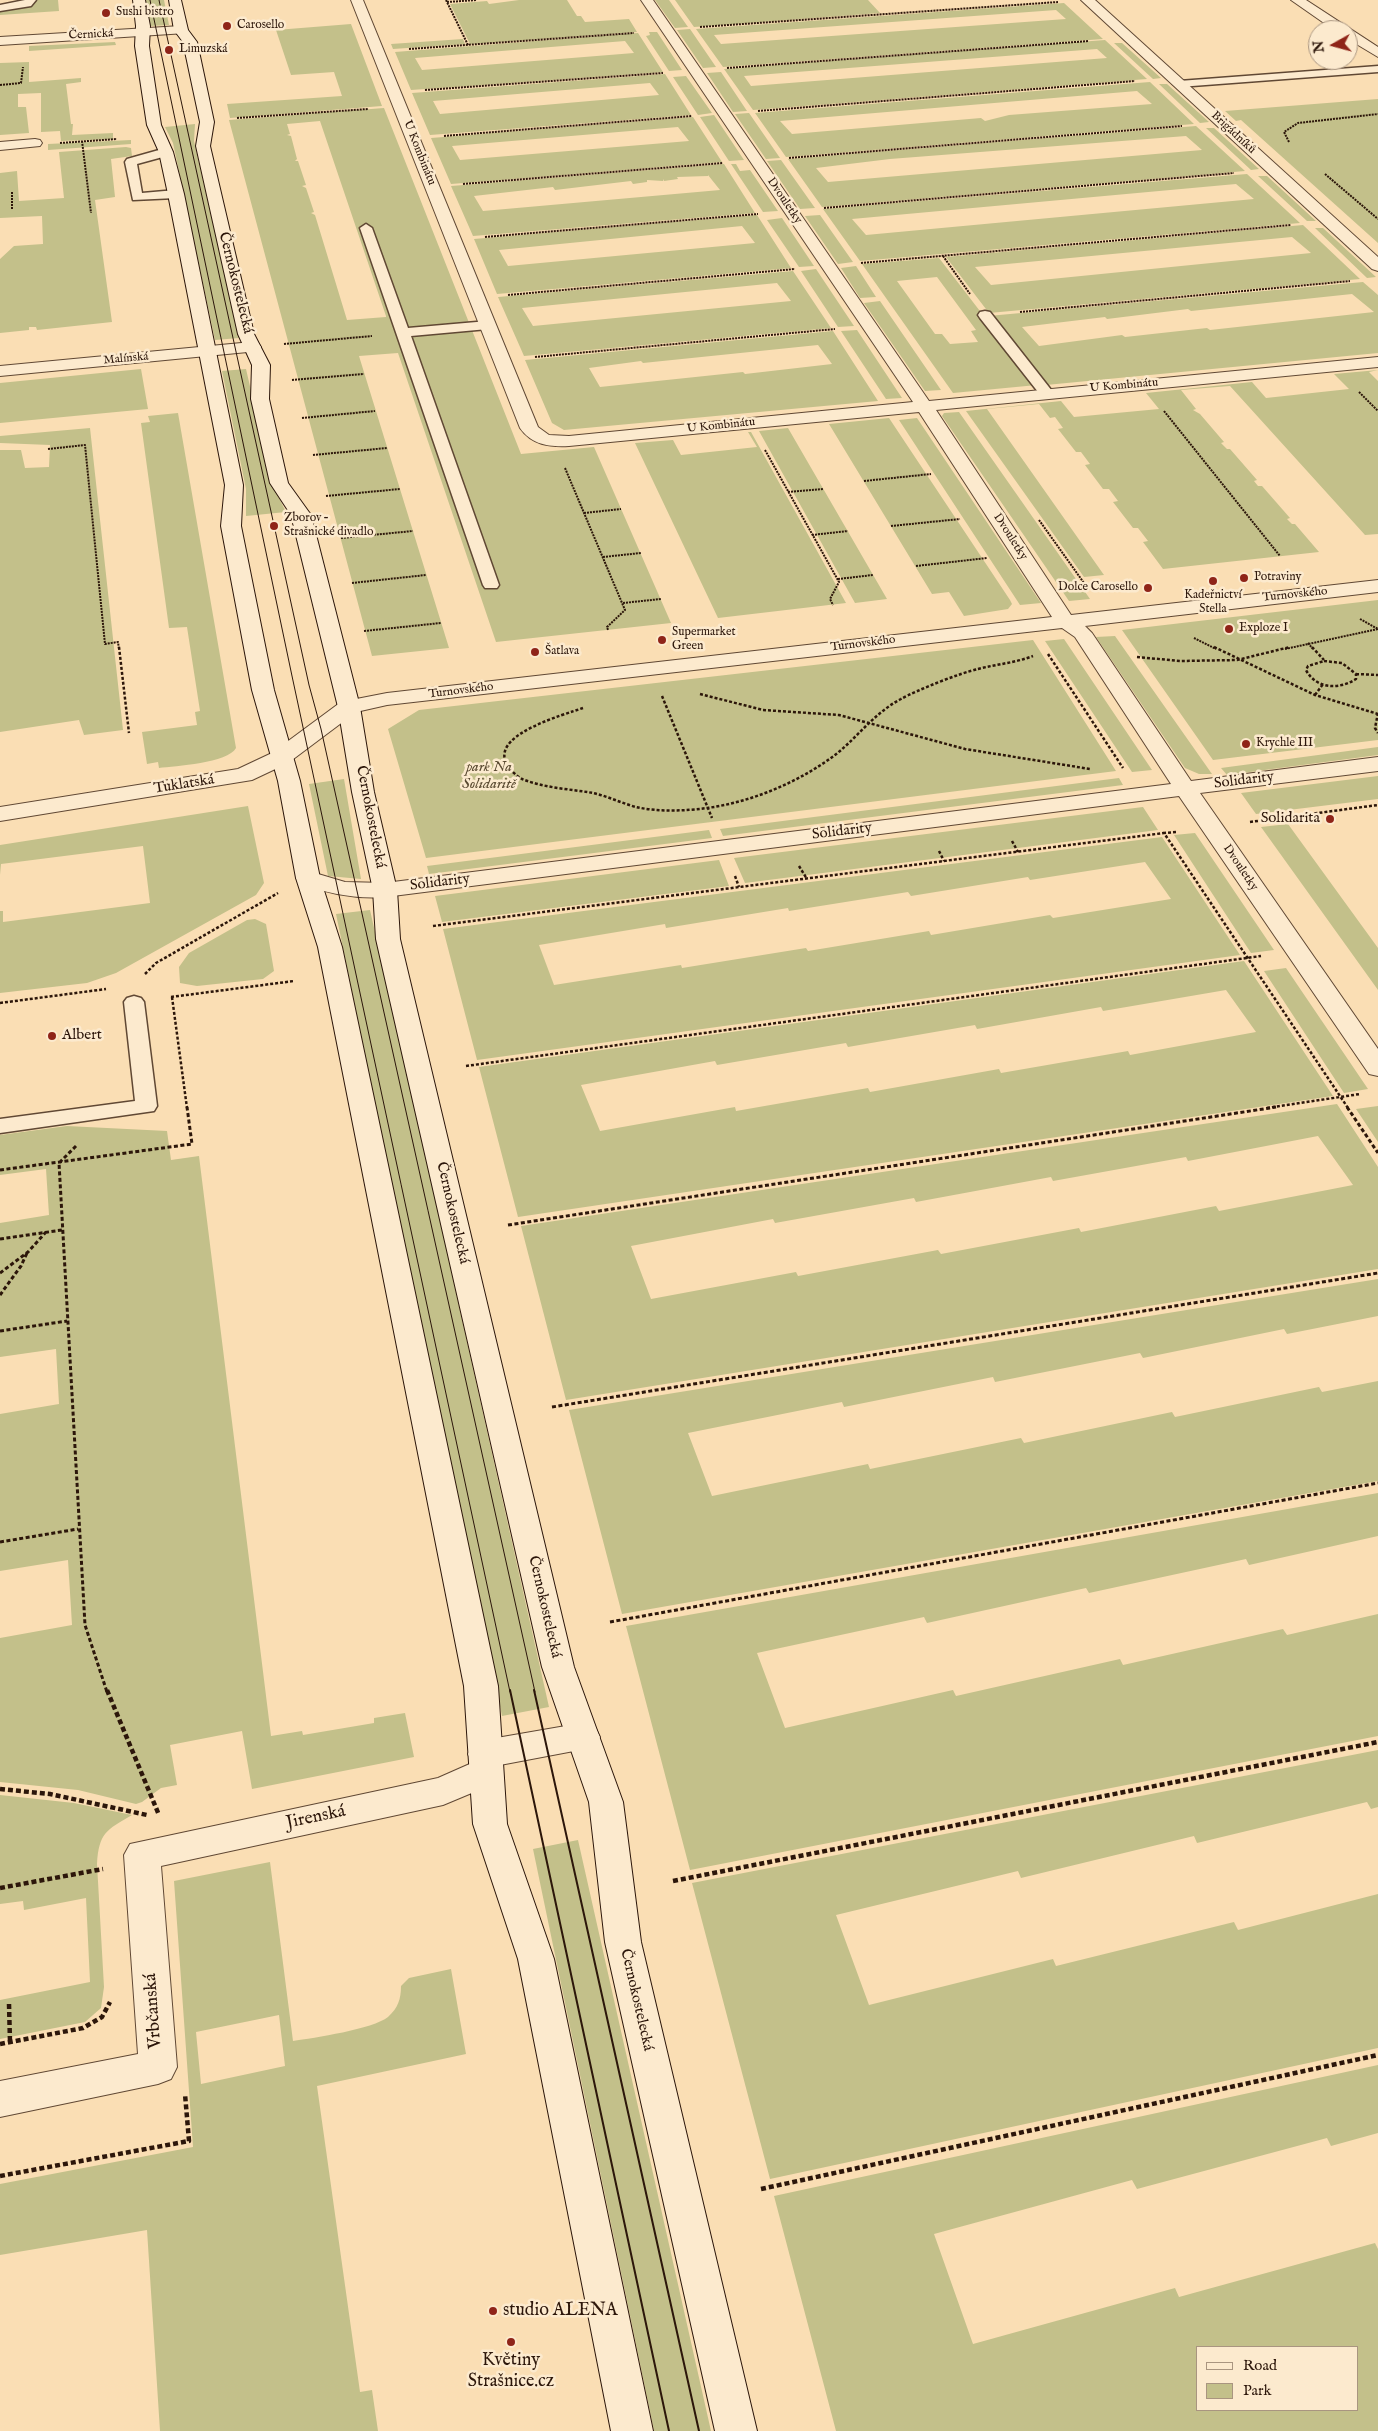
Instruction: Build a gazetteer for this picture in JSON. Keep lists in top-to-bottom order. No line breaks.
{"streets":{"street":["Černická","Brigádníků","U Kombinátu","Dvouletky","Černokostelecká","Malínská","Turnovského","Solidarity","Tuklatská","Jirenská","Vrbčanská"]},"crossings":[["Černická","Černokostelecká"],["U Kombinátu","Dvouletky"],["Dvouletky","Turnovského"],["Dvouletky","Solidarity"],["Černokostelecká","Malínská"],["Černokostelecká","Turnovského"],["Černokostelecká","Solidarity"],["Černokostelecká","Tuklatská"],["Černokostelecká","Jirenská"],["Turnovského","Tuklatská"],["Jirenská","Vrbčanská"]],"parks":["park Na Solidaritě"],"places":["Sushi bistro","Carosello","Limuzská","Zborov – Strašnické divadlo","Potraviny","Kadeřnictví Stella","Dolce Carosello","Exploze I","Supermarket Green","Šatlava","Krychle III","Solidarita","Albert","studio ALENA","Květiny Strašnice.cz"],"legend":["Road","Park"],"north":"left"}
